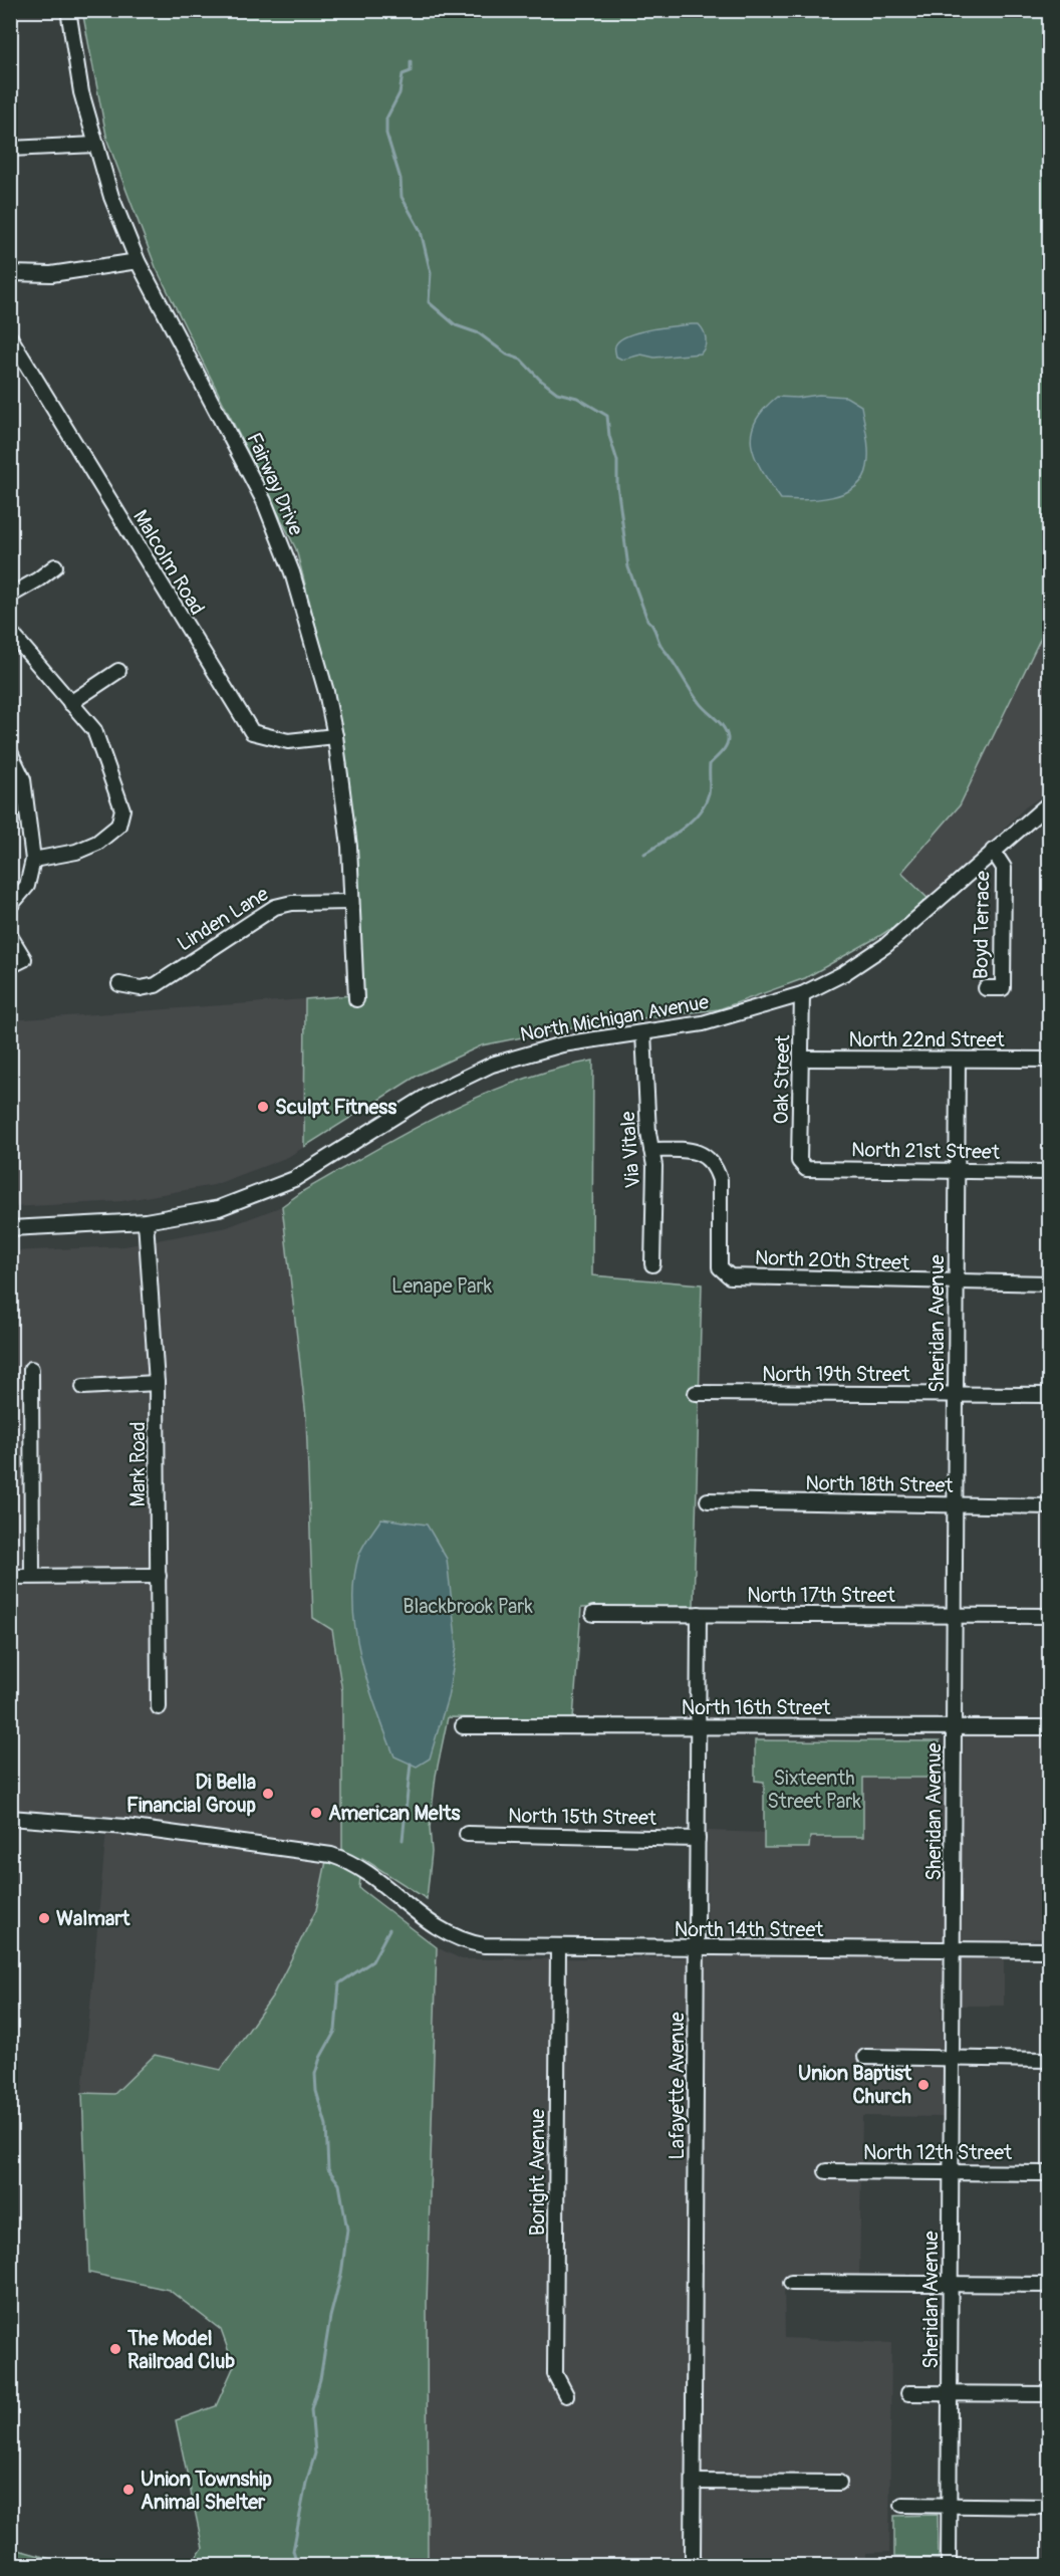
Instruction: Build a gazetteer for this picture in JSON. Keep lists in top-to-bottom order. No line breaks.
{"streets":{"street":["Fairway Drive","Malcolm Road","Linden Lane","Boyd Terrace","North Michigan Avenue","North 22nd Street","Oak Street","Via Vitale","North 21st Street","North 20th Street","Sheridan Avenue","North 19th Street","Mark Road","North 18th Street","North 17th Street","North 16th Street","North 15th Street","North 14th Street","Lafayette Avenue","North 12th Street","Boright Avenue"]},"crossings":[["Fairway Drive","Malcolm Road"],["Fairway Drive","Linden Lane"],["Boyd Terrace","North Michigan Avenue"],["North Michigan Avenue","Oak Street"],["North Michigan Avenue","Via Vitale"],["North Michigan Avenue","Mark Road"],["North 22nd Street","Oak Street"],["North 22nd Street","Sheridan Avenue"],["Oak Street","North 21st Street"],["Via Vitale","North 20th Street"],["North 21st Street","Sheridan Avenue"],["North 20th Street","Sheridan Avenue"],["Sheridan Avenue","North 19th Street"],["Sheridan Avenue","North 18th Street"],["Sheridan Avenue","North 17th Street"],["Sheridan Avenue","North 16th Street"],["Sheridan Avenue","North 14th Street"],["Sheridan Avenue","North 12th Street"],["North 17th Street","Lafayette Avenue"],["North 16th Street","Lafayette Avenue"],["North 15th Street","Lafayette Avenue"],["North 14th Street","Lafayette Avenue"],["North 14th Street","Boright Avenue"]],"parks":["Lenape Park","Blackbrook Park","Sixteenth Street Park"],"places":["Sculpt Fitness","Di Bella Financial Group","American Melts","Walmart","Union Baptist Church","The Model Railroad Club","Union Township Animal Shelter"]}
